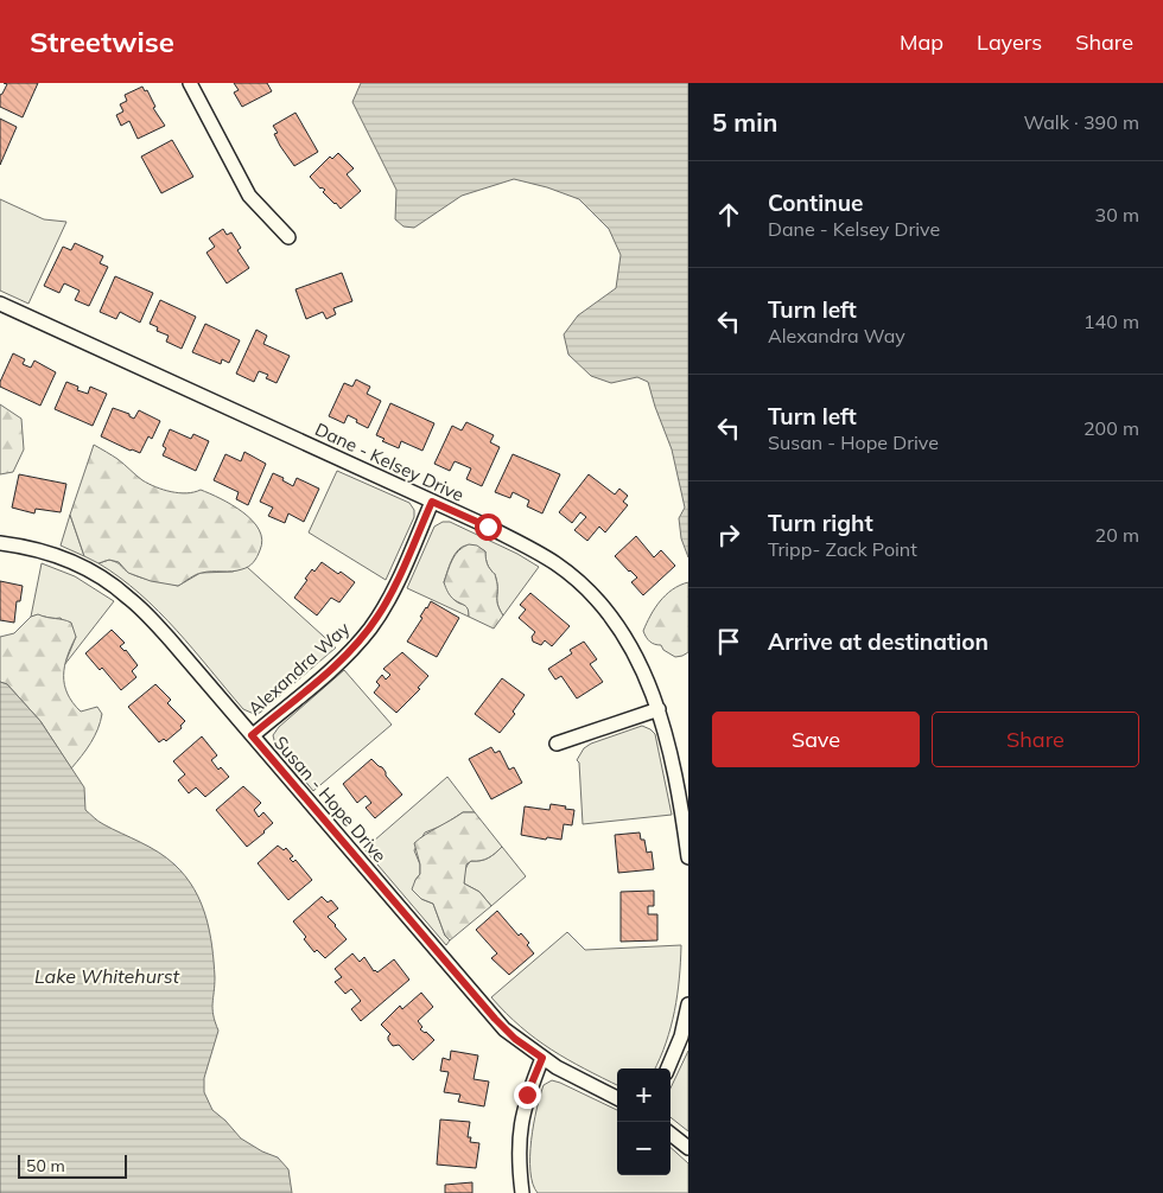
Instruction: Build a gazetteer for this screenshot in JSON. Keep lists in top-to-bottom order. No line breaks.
{"streets":{"street":["Dane - Kelsey Drive","Alexandra Way","Susan - Hope Drive"]},"crossings":[["Dane - Kelsey Drive","Alexandra Way"],["Alexandra Way","Susan - Hope Drive"]],"water":["Lake Whitehurst"],"scale_bar":"50 m","page":{"header":"Streetwise","nav":["Map","Layers","Share"],"heading":["5 min","Walk · 390 m"],"list":[["Continue","Dane - Kelsey Drive","30 m"],["Turn left","Alexandra Way","140 m"],["Turn left","Susan - Hope Drive","200 m"],["Turn right","Tripp- Zack Point","20 m"],"Arrive at destination"],"buttons":["Save","Share"],"map_buttons":["+","−"],"scale":"50 m"}}
